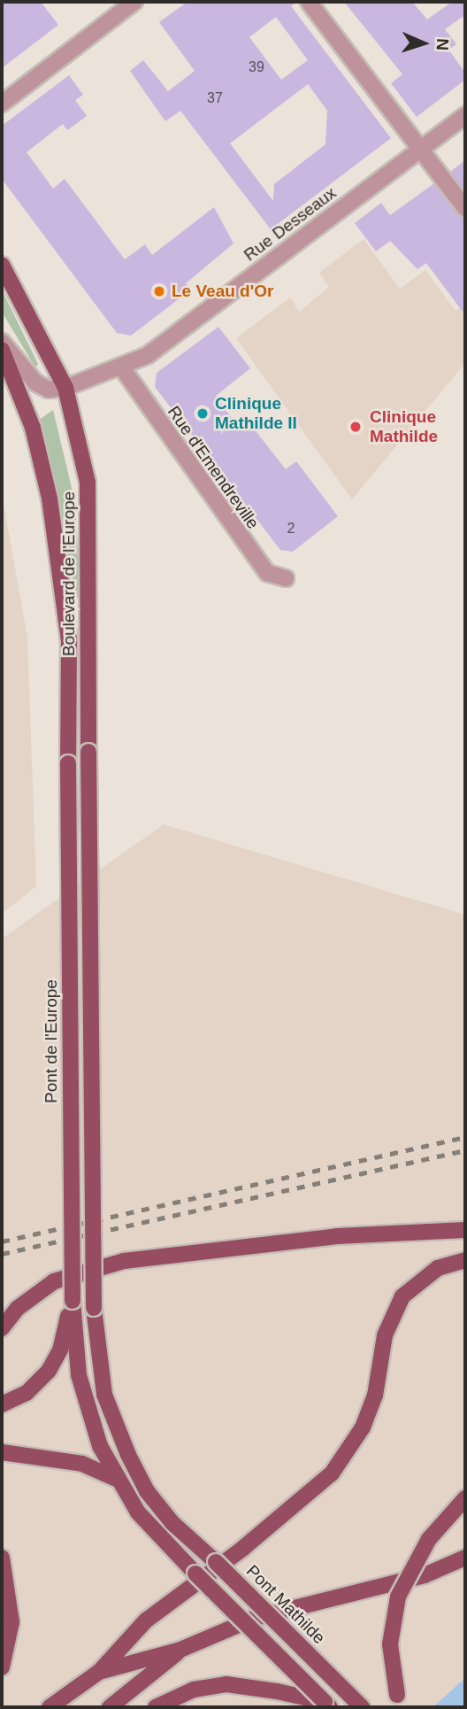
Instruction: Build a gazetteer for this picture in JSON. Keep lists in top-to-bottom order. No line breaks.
{"streets":{"main road":["Boulevard de l'Europe","Pont de l'Europe","Pont Mathilde"],"street":["Rue Desseaux","Rue d'Emendreville"]},"crossings":[["Rue Desseaux","Rue d'Emendreville"],["Rue Desseaux","Boulevard de l'Europe"],["Boulevard de l'Europe","Pont de l'Europe"],["Boulevard de l'Europe","Pont Mathilde"]],"places":["Le Veau d'Or","Clinique Mathilde II","Clinique Mathilde"],"house_numbers":["39","37","2"],"north":"right"}
